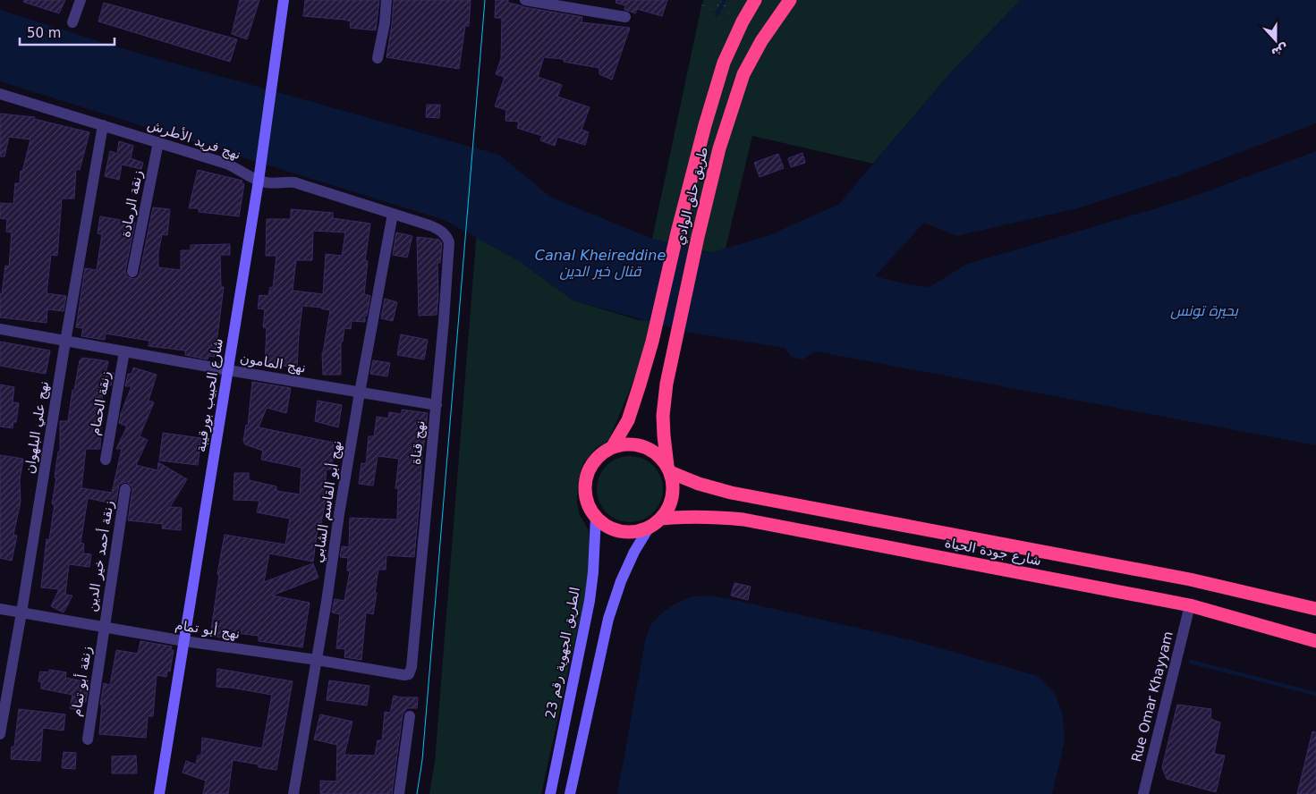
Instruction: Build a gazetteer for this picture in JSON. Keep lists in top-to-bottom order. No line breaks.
{"streets":{"highway":["طريق حلق الوادي","شارع جودة الحياة","الطريق الجهوية رقم 23"],"main road":["شارع الحبيب بورقيبة"],"street":["نهج فريد الأطرش","زنقة الرمادة","نهج المامون","زنقة الحمام","نهج علي البلهوان","نهج قناة","نهج أبو القاسم الشابي","زنقة أحمد خير الدين","نهج أبو تمام","زنقة أبو تمام","Rue Omar Khayyam"]},"crossings":[["نهج فريد الأطرش","زنقة الرمادة"],["نهج فريد الأطرش","شارع الحبيب بورقيبة"],["نهج فريد الأطرش","نهج علي البلهوان"],["نهج فريد الأطرش","نهج قناة"],["نهج فريد الأطرش","نهج أبو القاسم الشابي"],["طريق حلق الوادي","شارع جودة الحياة"],["طريق حلق الوادي","الطريق الجهوية رقم 23"],["نهج المامون","شارع الحبيب بورقيبة"],["نهج المامون","زنقة الحمام"],["نهج المامون","نهج علي البلهوان"],["نهج المامون","نهج قناة"],["نهج المامون","نهج أبو القاسم الشابي"],["شارع الحبيب بورقيبة","نهج أبو تمام"],["نهج علي البلهوان","نهج أبو تمام"],["نهج قناة","نهج أبو تمام"],["نهج أبو القاسم الشابي","نهج أبو تمام"],["شارع جودة الحياة","الطريق الجهوية رقم 23"],["شارع جودة الحياة","Rue Omar Khayyam"],["زنقة أحمد خير الدين","نهج أبو تمام"],["زنقة أحمد خير الدين","زنقة أبو تمام"],["نهج أبو تمام","زنقة أبو تمام"]],"water":["Canal Kheireddine قنال خير الدين","بحيرة تونس"],"scale_bar":"50 m","north":"bottom"}
